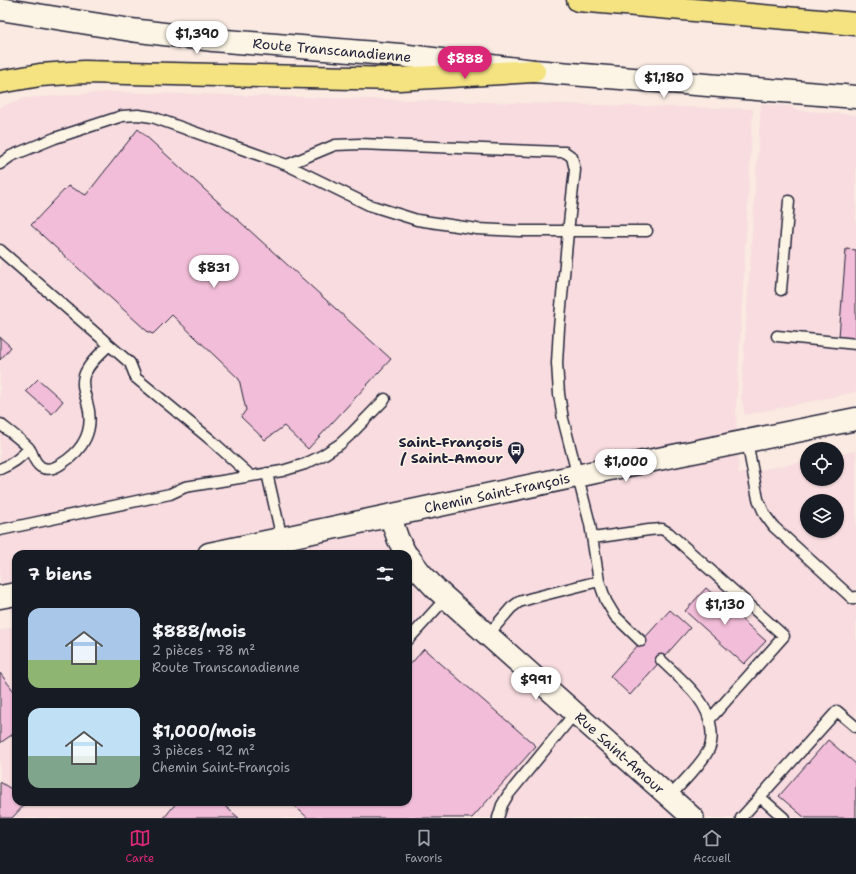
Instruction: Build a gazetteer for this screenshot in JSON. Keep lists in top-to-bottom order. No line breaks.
{"streets":{"main road":["Route Transcanadienne","Chemin Saint-François"],"street":["Rue Saint-Amour"]},"crossings":[["Chemin Saint-François","Rue Saint-Amour"]],"places":{"bus stop":["Saint-François / Saint-Amour"]},"page":{"price":["$1,390","$888","$1,180","$831","$1,000","$1,130","$991"],"heading":"7 biens","list":[{"name":"$888/mois","note":"2 pièces · 78 m² · Route Transcanadienne"},{"name":"$1,000/mois","note":"3 pièces · 92 m² · Chemin Saint-François"}],"tabs":["Carte","Favoris","Accueil"]}}
